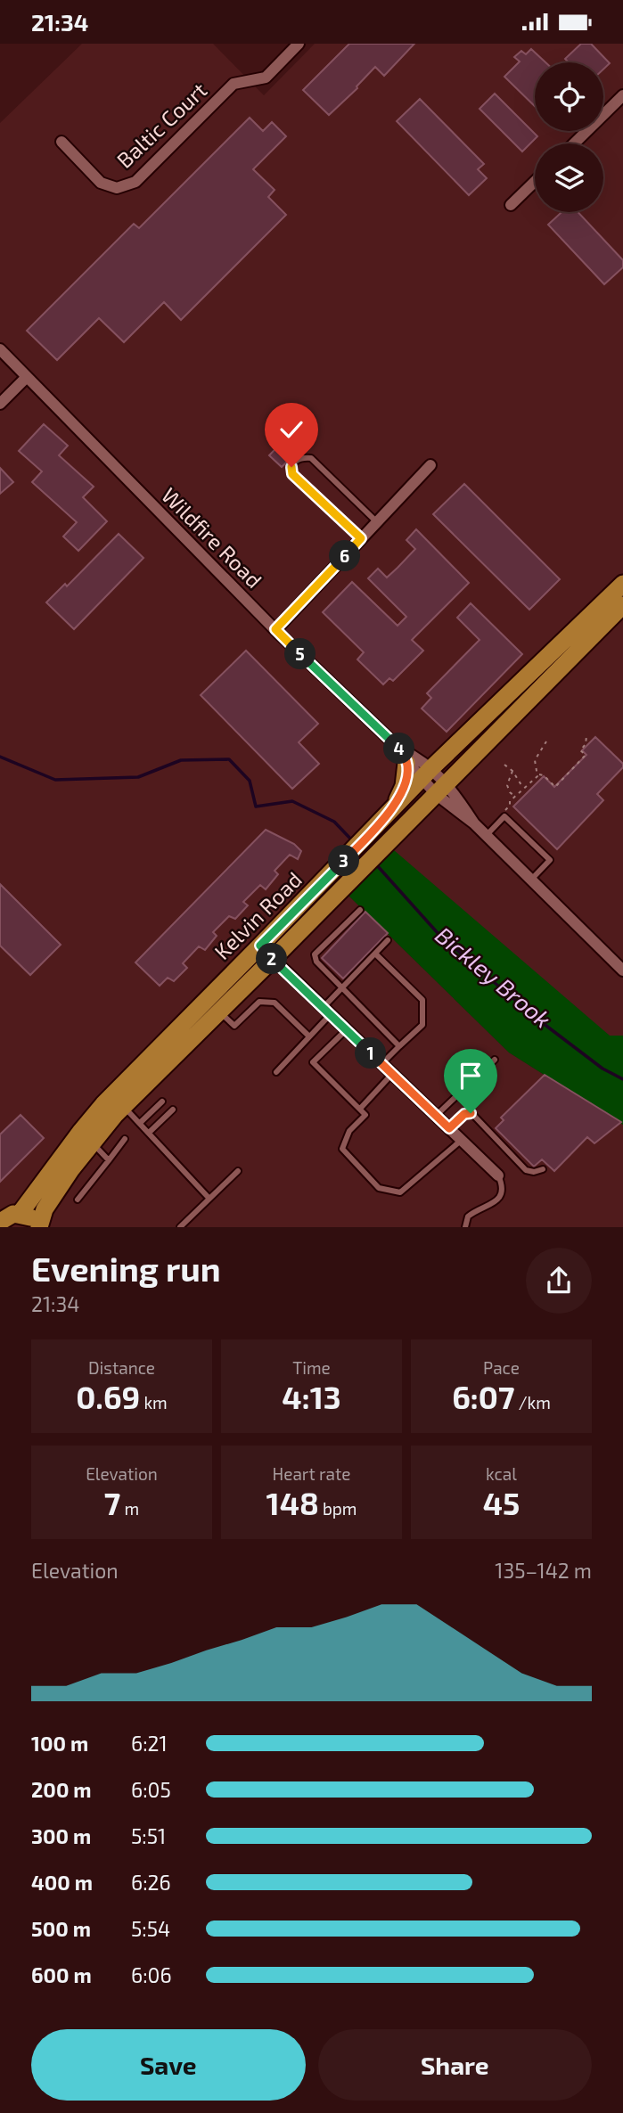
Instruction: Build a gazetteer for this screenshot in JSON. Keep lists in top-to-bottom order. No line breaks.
{"streets":{"main road":["Kelvin Road"],"street":["Baltic Court","Wildfire Road"]},"crossings":[["Wildfire Road","Kelvin Road"]],"water":["Bickley Brook"],"page":{"status":"21:34","pins":["6","5","4","3","2","1"],"heading":["Evening run","21:34"],"stats":[["Distance","0.69 km"],["Time","4:13"],["Pace","6:07 /km"],["Elevation","7 m"],["Heart rate","148 bpm"],["kcal","45"]],"chart":["Elevation","135–142 m"],"list":[{"name":"100 m","note":"6:21"},{"name":"200 m","note":"6:05"},{"name":"300 m","note":"5:51"},{"name":"400 m","note":"6:26"},{"name":"500 m","note":"5:54"},{"name":"600 m","note":"6:06"}],"buttons":["Save","Share"]}}
